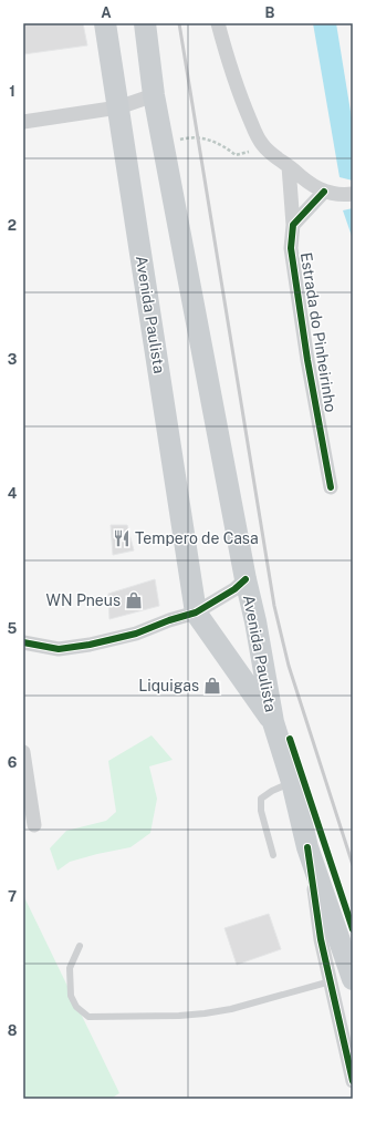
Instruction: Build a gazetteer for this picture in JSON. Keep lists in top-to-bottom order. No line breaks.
{"streets":{"main road":["Avenida Paulista"],"street":["Estrada do Pinheirinho"]},"places":{"restaurant":["Tempero de Casa"],"shop":["WN Pneus","Liquigas"]},"grid":{"columns":["A","B"],"rows":["1","2","3","4","5","6","7","8"]}}
